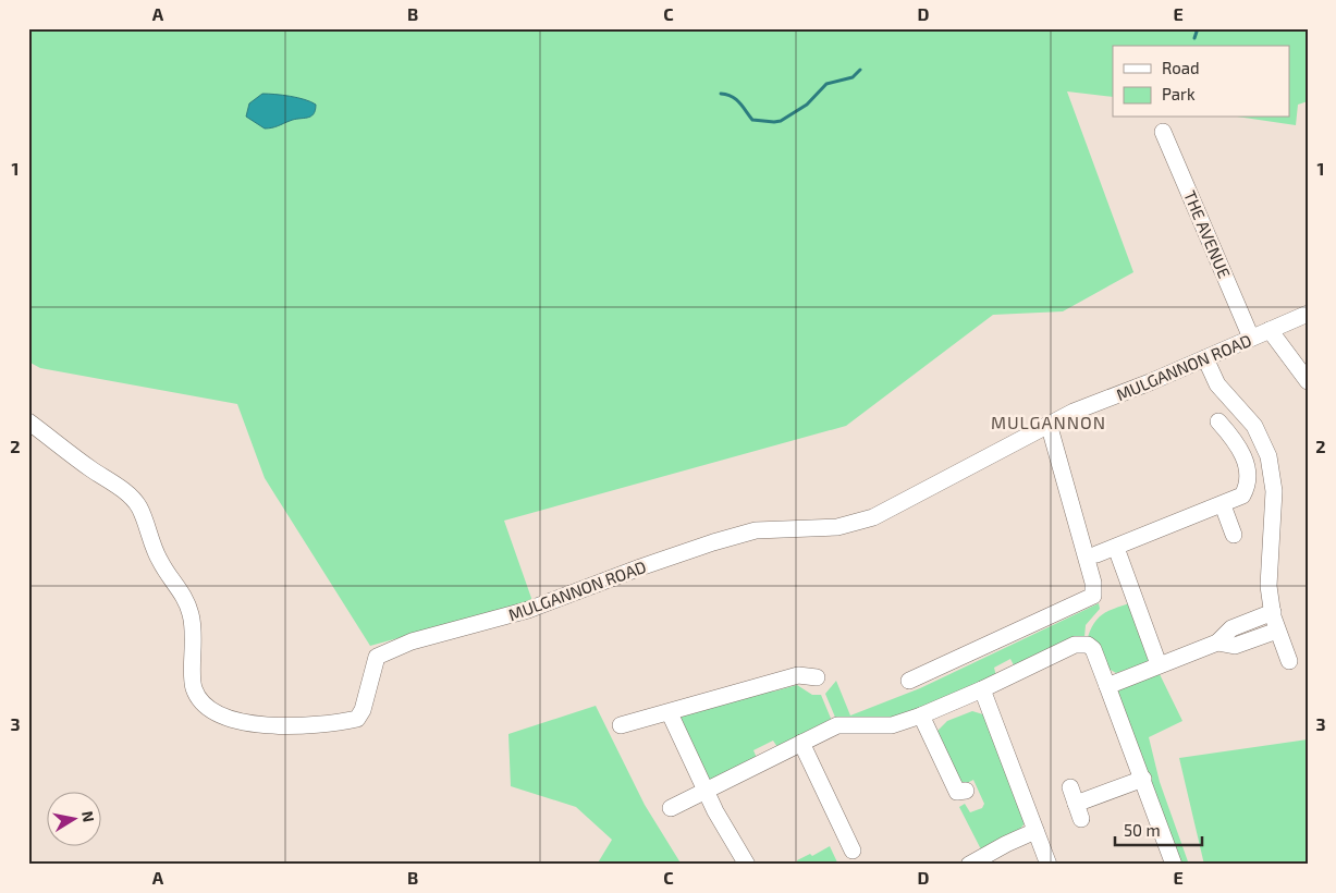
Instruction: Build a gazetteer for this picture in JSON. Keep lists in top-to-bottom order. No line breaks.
{"streets":{"street":["THE AVENUE","MULGANNON ROAD"]},"crossings":[["THE AVENUE","MULGANNON ROAD"]],"districts":["MULGANNON"],"legend":["Road","Park"],"scale_bar":"50 m","north":"right","grid":{"columns":["A","B","C","D","E"],"rows":["1","2","3"]}}
